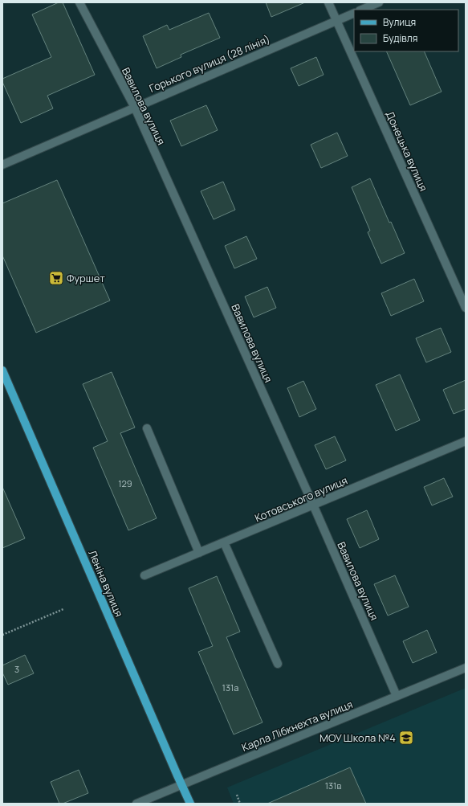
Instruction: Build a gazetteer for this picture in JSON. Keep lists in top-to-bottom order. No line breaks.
{"streets":{"main road":["Леніна вулиця"],"street":["Горького вулиця (28 лiнiя)","Вавилова вулиця","Донецька вулиця","Котовського вулиця","Карла Лібкнехта вулиця"]},"crossings":[["Горького вулиця (28 лiнiя)","Вавилова вулиця"],["Горького вулиця (28 лiнiя)","Донецька вулиця"],["Вавилова вулиця","Котовського вулиця"],["Вавилова вулиця","Карла Лібкнехта вулиця"],["Леніна вулиця","Карла Лібкнехта вулиця"]],"places":{"supermarket":["Фуршет"],"school or university":["МОУ Школа №4"]},"house_numbers":["129","3","131а","131в"],"legend":["Вулиця","Будівля"]}
